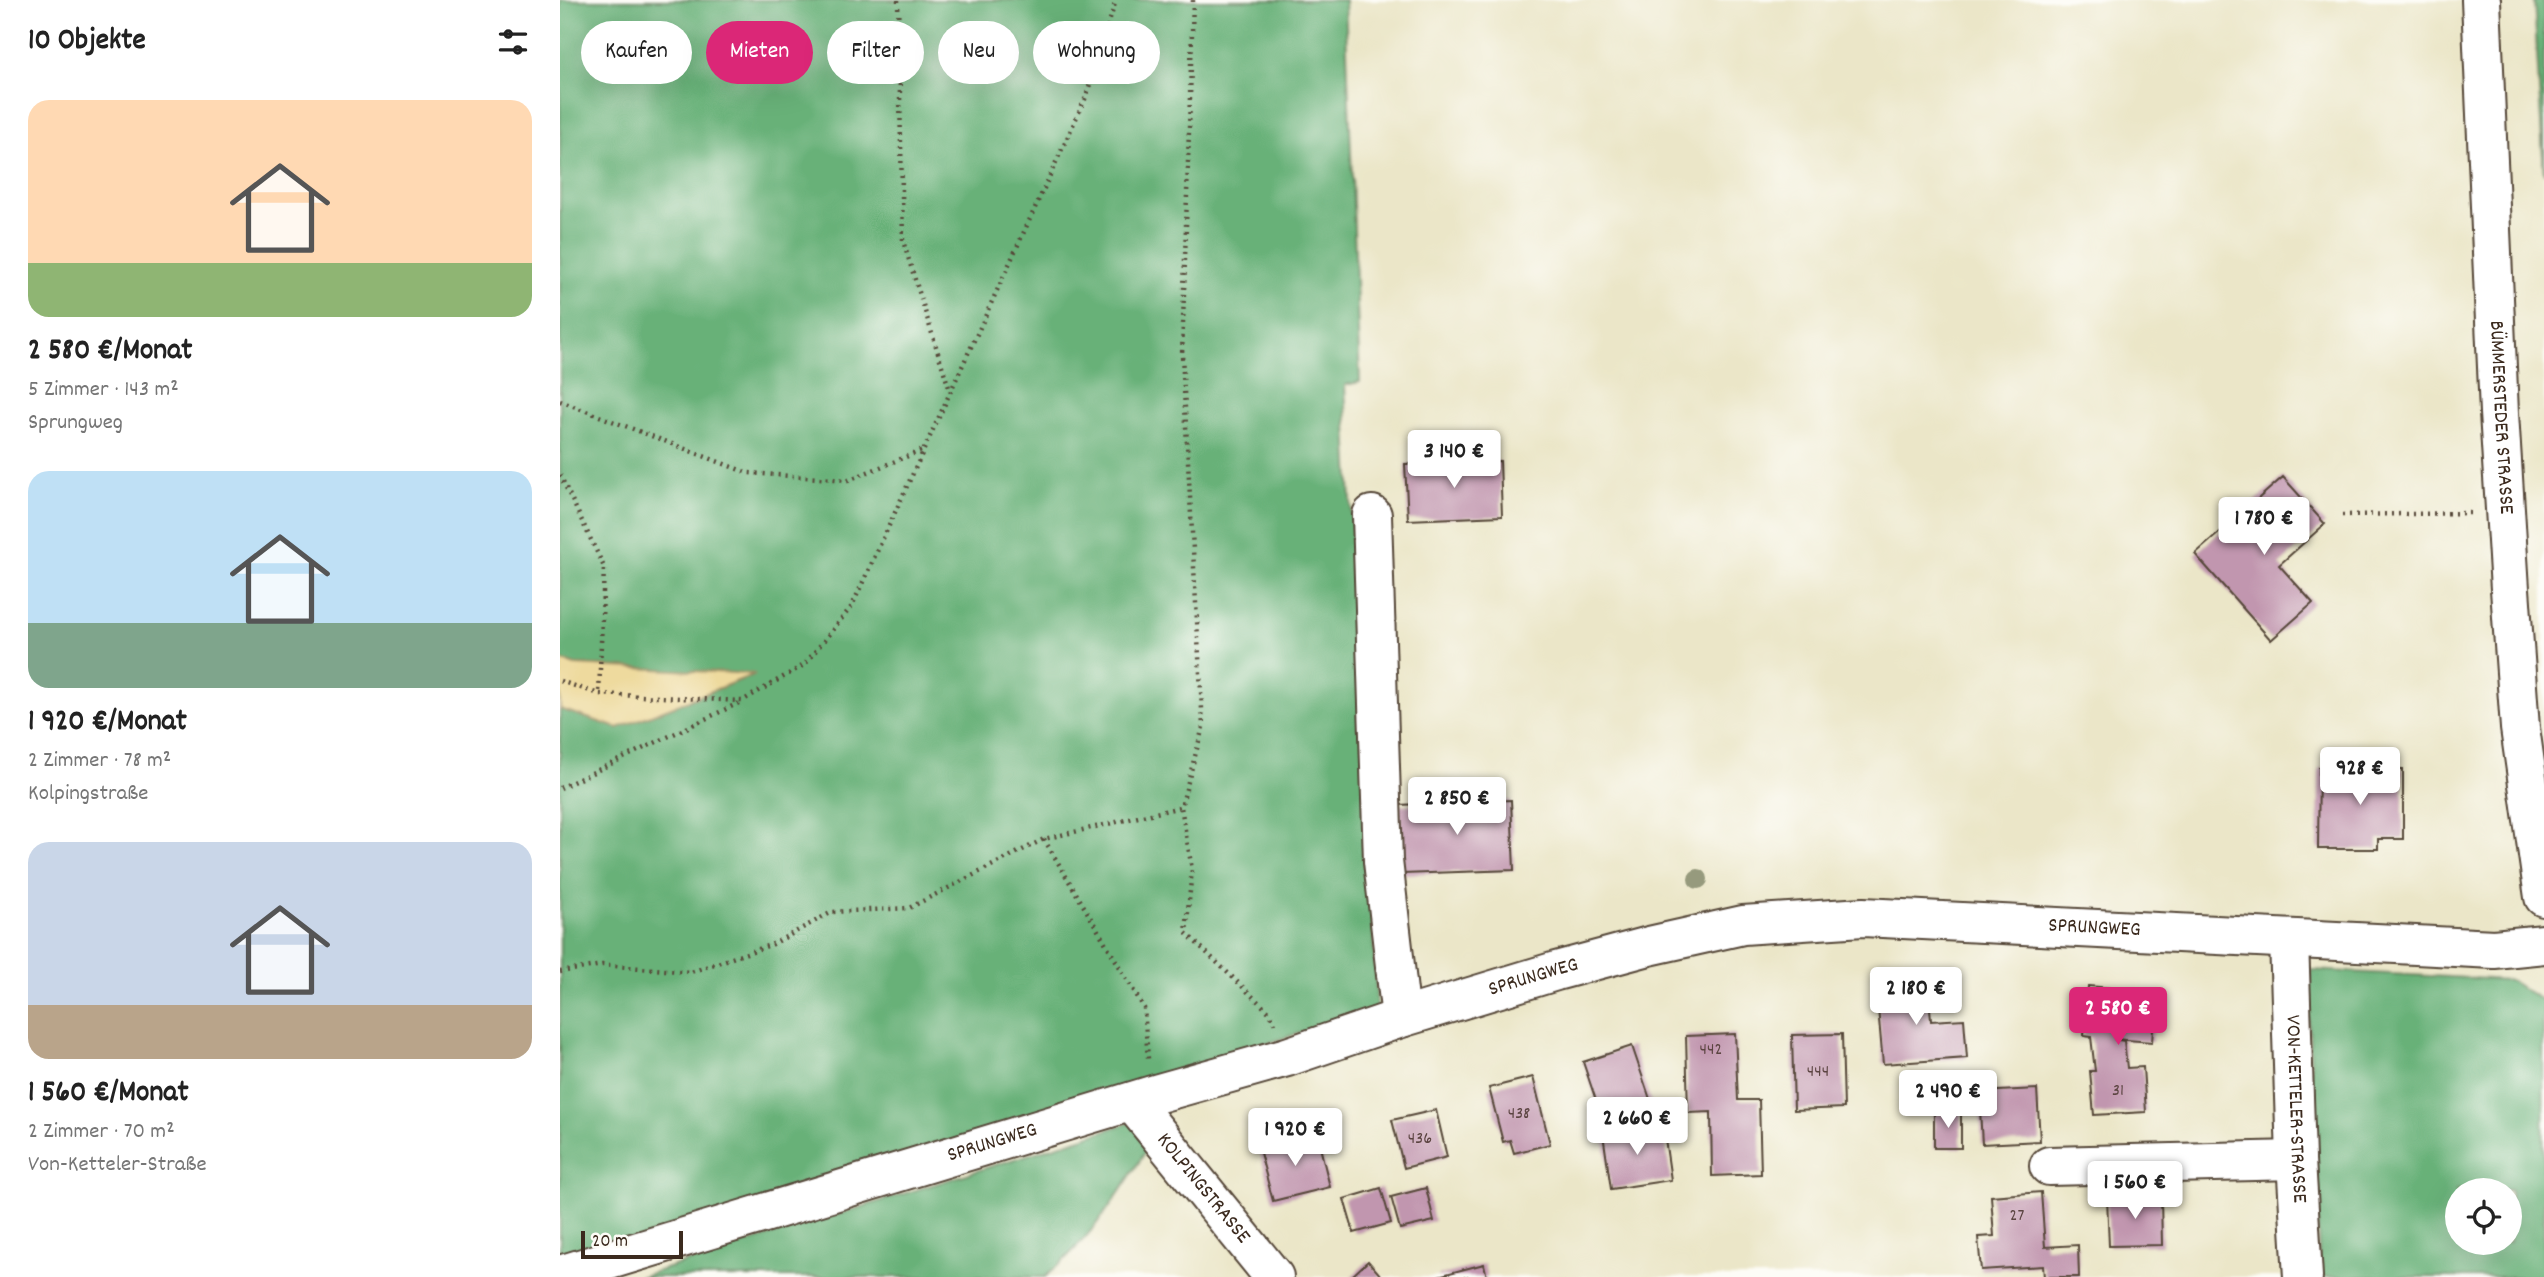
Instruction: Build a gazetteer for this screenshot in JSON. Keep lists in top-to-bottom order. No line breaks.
{"streets":{"street":["BÜMMERSTEDER STRASSE","SPRUNGWEG","VON-KETTELER-STRASSE","KOLPINGSTRASSE"]},"crossings":[["SPRUNGWEG","VON-KETTELER-STRASSE"],["SPRUNGWEG","KOLPINGSTRASSE"]],"house_numbers":["442","444","31","438","436","27"],"scale_bar":"20 m","page":{"heading":"10 Objekte","chip":["Kaufen","Mieten","Filter","Neu","Wohnung"],"list":[{"name":"2 580 €/Monat","note":"5 Zimmer · 143 m² · Sprungweg"},{"name":"1 920 €/Monat","note":"2 Zimmer · 78 m² · Kolpingstraße"},{"name":"1 560 €/Monat","note":"2 Zimmer · 70 m² · Von-Ketteler-Straße"}],"price":["3 140 €","1 780 €","928 €","2 850 €","2 180 €","2 580 €","2 490 €","2 660 €","1 920 €","1 560 €"],"scale":"20 m"}}
